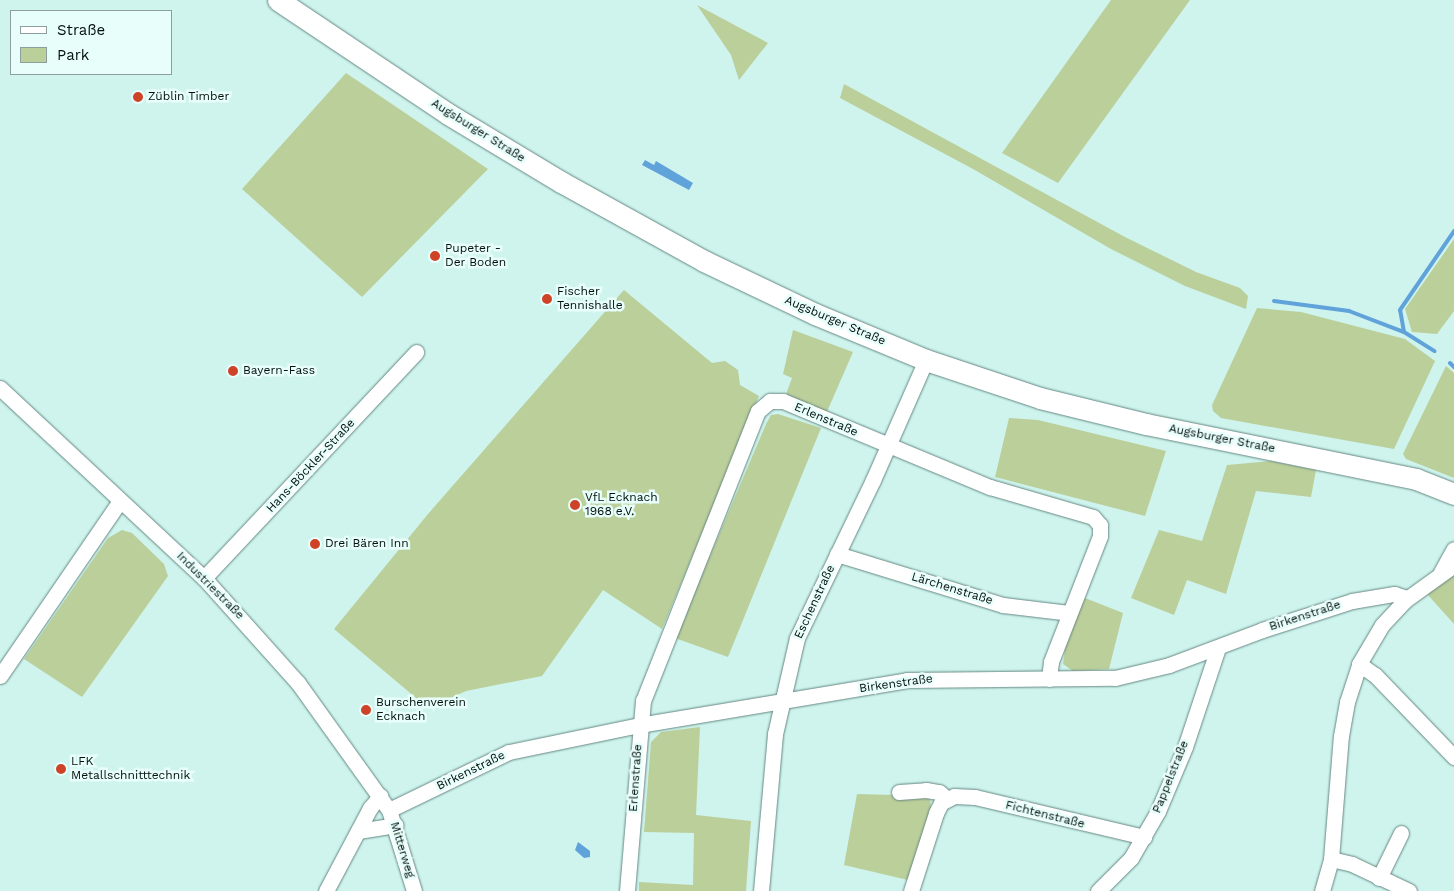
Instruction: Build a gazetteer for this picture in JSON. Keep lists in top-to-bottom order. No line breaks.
{"streets":{"main road":["Augsburger Straße"],"street":["Erlenstraße","Hans-Böckler-Straße","Industriestraße","Lärchenstraße","Eschenstraße","Birkenstraße","Pappelstraße","Fichtenstraße","Mitterweg"]},"crossings":[["Augsburger Straße","Eschenstraße"],["Erlenstraße","Lärchenstraße"],["Erlenstraße","Eschenstraße"],["Erlenstraße","Birkenstraße"],["Hans-Böckler-Straße","Industriestraße"],["Industriestraße","Birkenstraße"],["Industriestraße","Mitterweg"],["Lärchenstraße","Eschenstraße"],["Eschenstraße","Birkenstraße"],["Birkenstraße","Pappelstraße"],["Birkenstraße","Mitterweg"],["Pappelstraße","Fichtenstraße"]],"places":["Züblin Timber","Pupeter - Der Boden","Fischer Tennishalle","Bayern-Fass","VfL Ecknach 1968 e.V.","Drei Bären Inn","Burschenverein Ecknach","LFK Metallschnitttechnik"],"legend":["Straße","Park"]}
